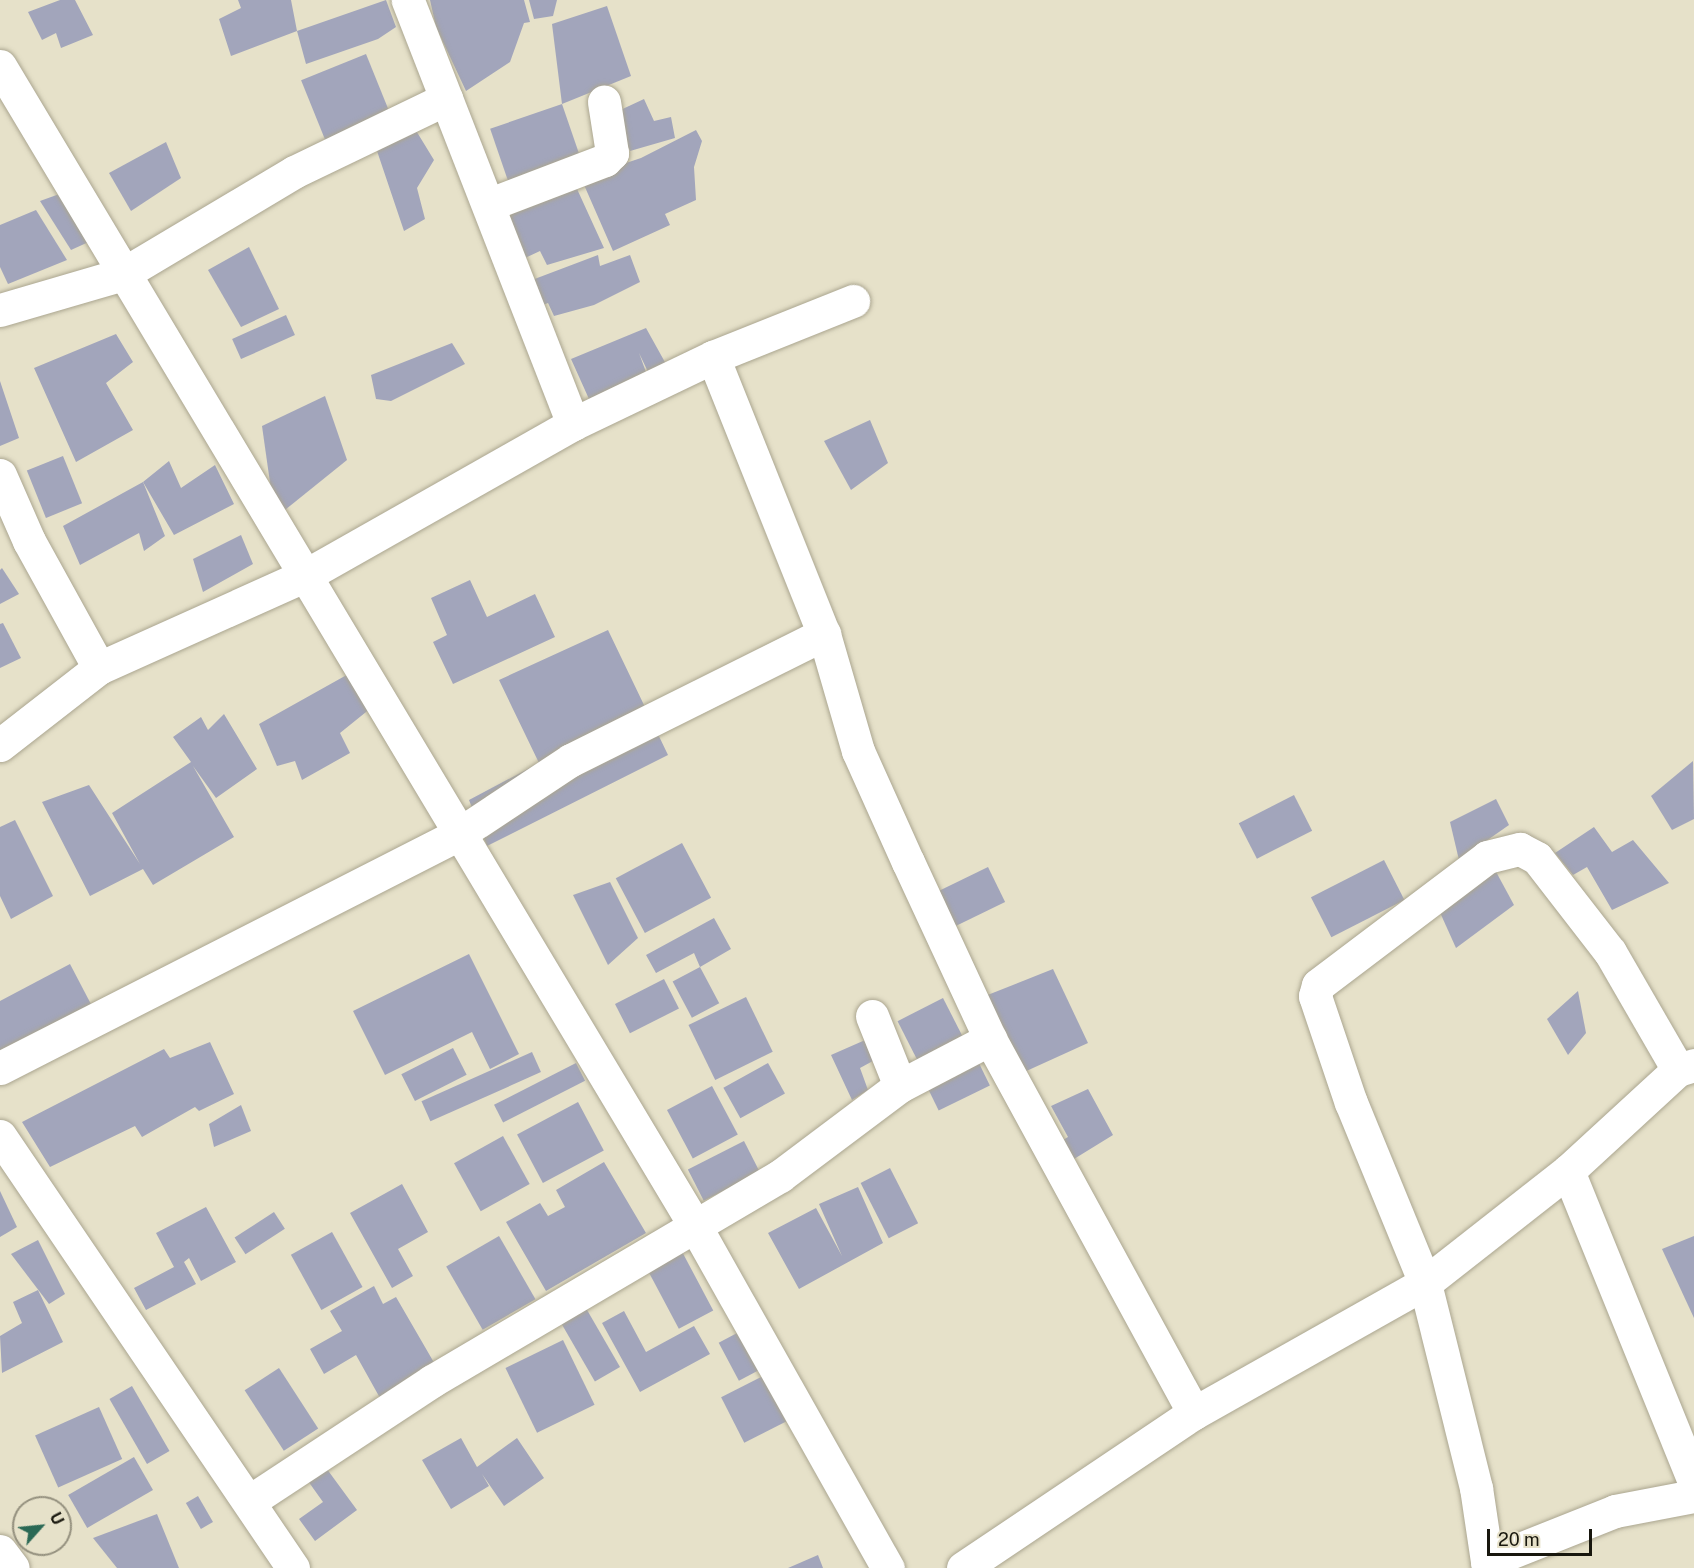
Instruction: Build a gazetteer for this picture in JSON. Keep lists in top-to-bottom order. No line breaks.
{"scale_bar":"20 m","north":"top right"}
